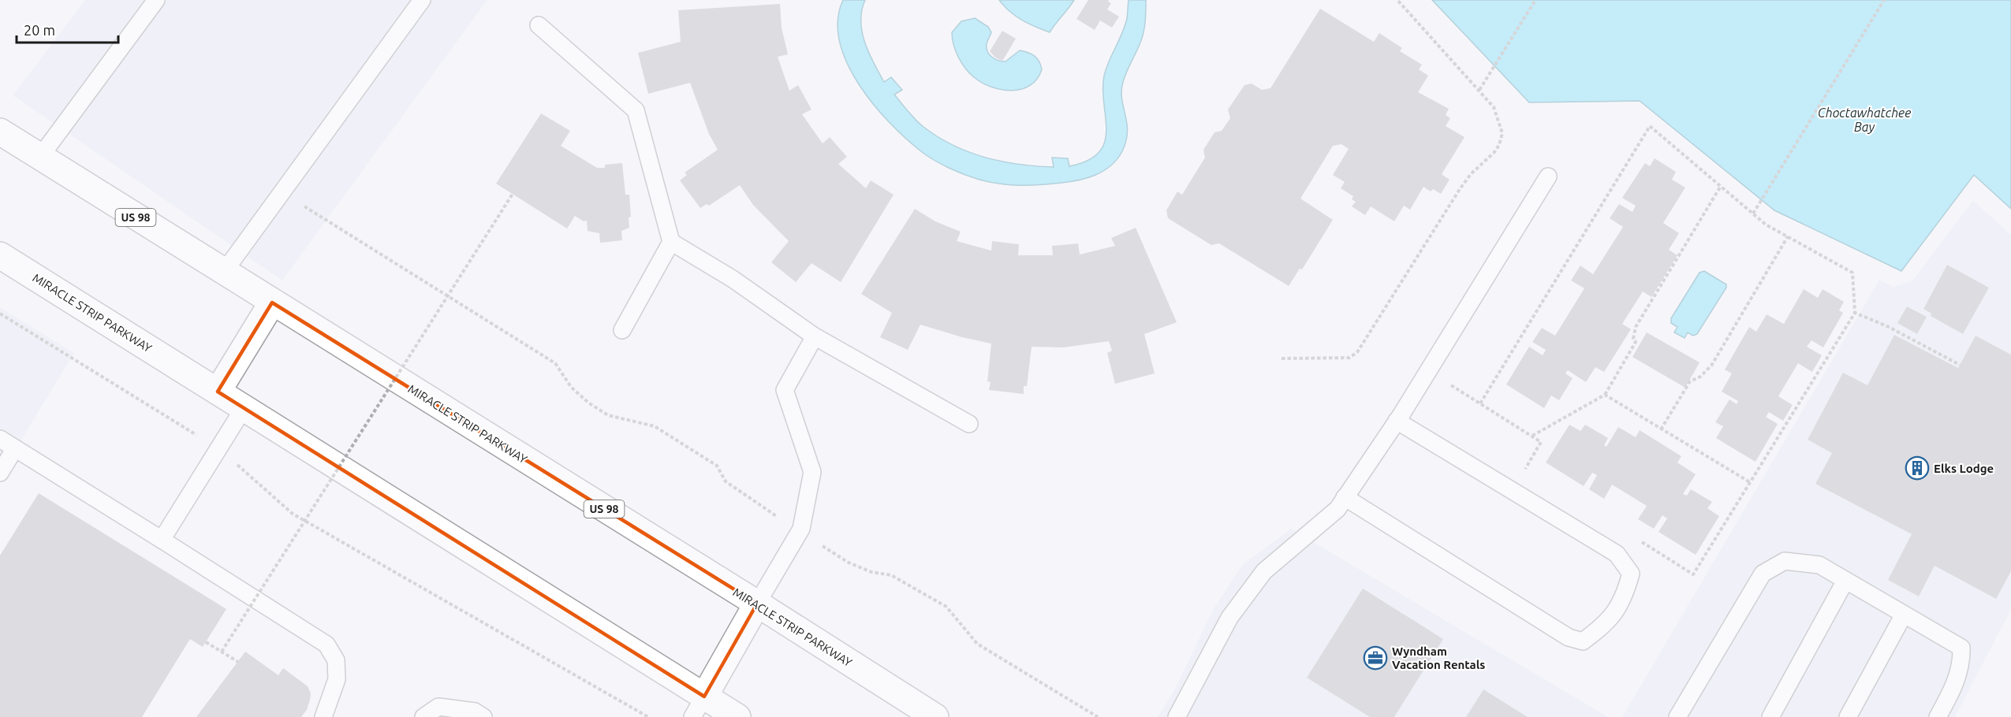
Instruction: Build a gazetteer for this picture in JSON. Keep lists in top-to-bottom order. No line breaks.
{"streets":{"highway":["US 98","MIRACLE STRIP PARKWAY"]},"water":["Choctawhatchee Bay"],"places":{"building":["Elks Lodge"],"office":["Wyndham Vacation Rentals"]},"scale_bar":"20 m"}
